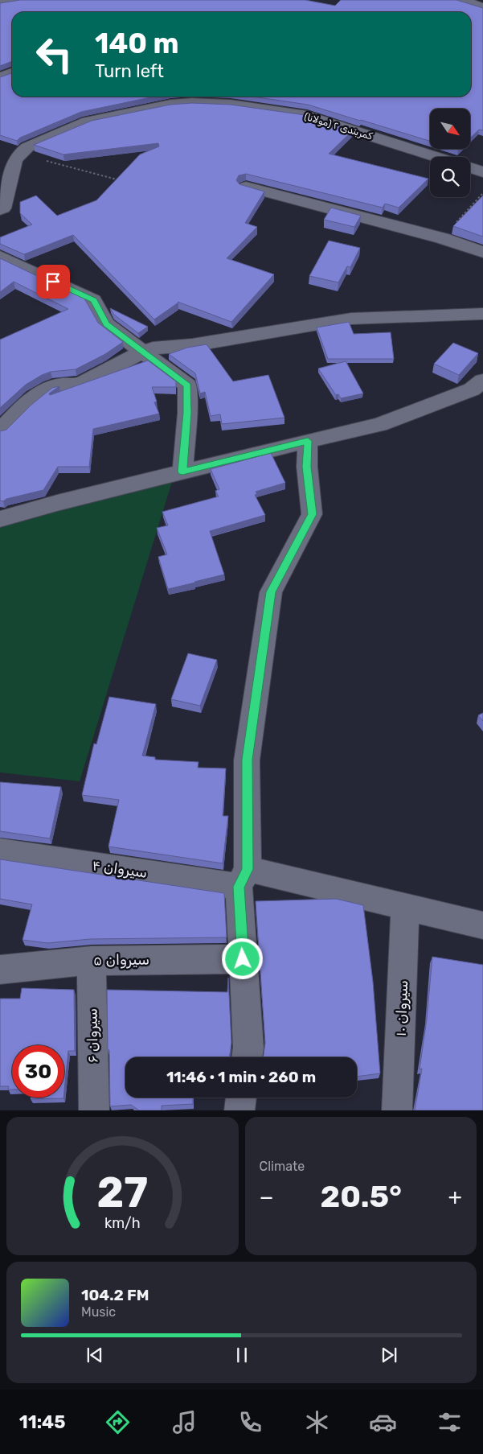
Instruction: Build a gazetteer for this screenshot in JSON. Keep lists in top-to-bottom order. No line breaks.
{"streets":{"street":["کمربندی ۲ (مولانا)","سیروان ۴","سیروان ۵","سیروان ۱۰","سیروان ۶"]},"crossings":[["سیروان ۴","سیروان ۱۰"],["سیروان ۵","سیروان ۶"]],"north":"bottom right","page":{"turn":["140 m","Turn left"],"limit":"30","trip":"11:46 · 1 min · 260 m","tile":"Climate","heat":["−","20.5°","+"],"song":["104.2 FM","Music"],"tabs":"11:45","gauge":["27","km/h"]}}
